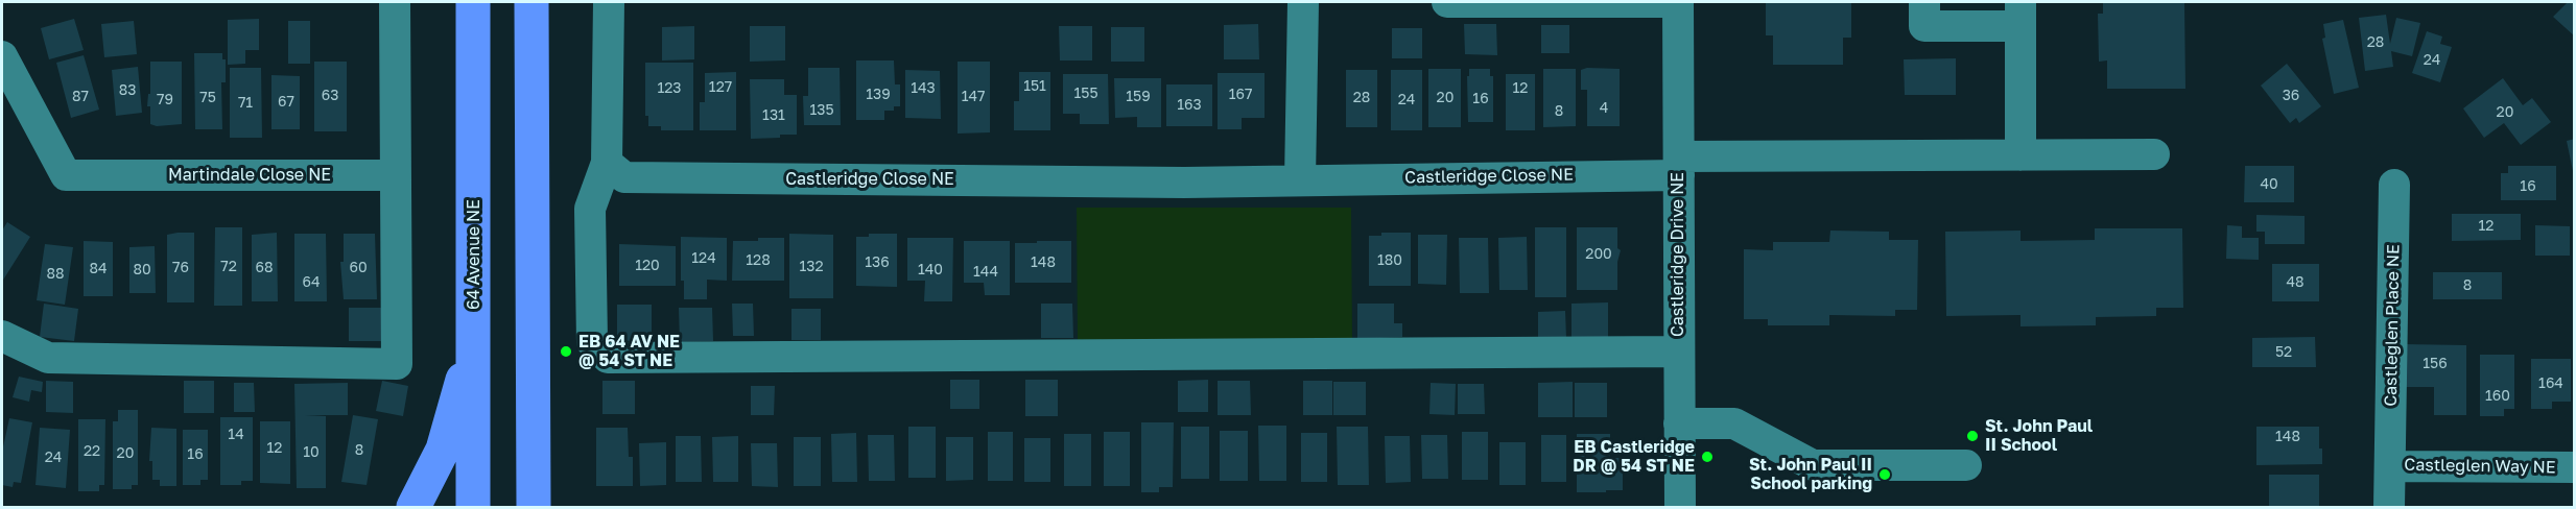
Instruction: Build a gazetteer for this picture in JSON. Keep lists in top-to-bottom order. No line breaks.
{"streets":{"main road":["64 Avenue NE"],"street":["Martindale Close NE","Castleridge Close NE","Castleridge Drive NE","Castleglen Place NE","Castleglen Way NE"]},"crossings":[["Castleridge Close NE","Castleridge Drive NE"],["Castleglen Place NE","Castleglen Way NE"]],"places":["EB 64 AV NE @ 54 ST NE","St. John Paul II School","EB Castleridge DR @ 54 ST NE","St. John Paul II School parking"],"house_numbers":["28","24","151","127","123","143","12","83","155","139","167","63","36","87","147","159","75","28","20","16","79","24","67","71","163","4","135","8","20","131","40","16","12","200","124","128","180","136","148","120","72","132","76","68","60","84","80","140","144","88","64","48","8","52","156","164","160","14","148","12","8","22","10","20","16","24"]}
